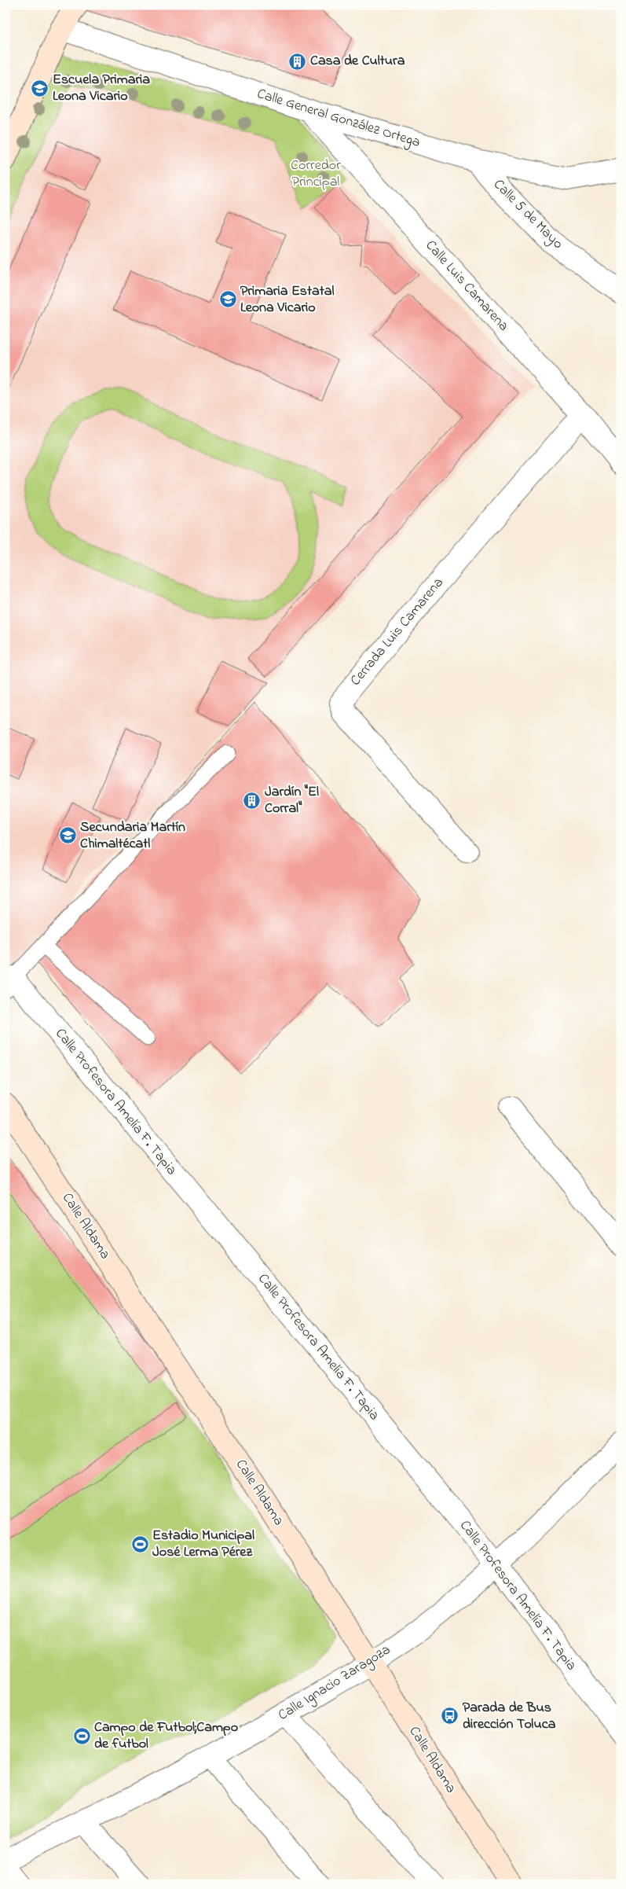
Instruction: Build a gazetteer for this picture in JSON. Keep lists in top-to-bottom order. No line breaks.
{"streets":{"main road":["Calle Aldama"],"street":["Calle General González Ortega","Calle 5 de Mayo","Calle Luis Camarena","Cerrada Luis Camarena","Calle Profesora Amelía F. Tapia","Calle Ignacio Zaragoza"]},"crossings":[["Calle General González Ortega","Calle 5 de Mayo"],["Calle General González Ortega","Calle Luis Camarena"],["Calle Luis Camarena","Cerrada Luis Camarena"],["Calle Profesora Amelía F. Tapia","Calle Ignacio Zaragoza"],["Calle Aldama","Calle Ignacio Zaragoza"]],"parks":["Corredor Principal"],"places":{"building":["Casa de Cultura","Jardín \"El Corral\""],"school or university":["Escuela Primaria Leona Vicario","Primaria Estatal Leona Vicario","Secundaria Martín Chimaltécatl"],"sports":["Estadio Municipal José Lerma Pérez","Campo de Futbol;Campo de futbol"],"bus stop":["Parada de Bus dirección Toluca"]}}
